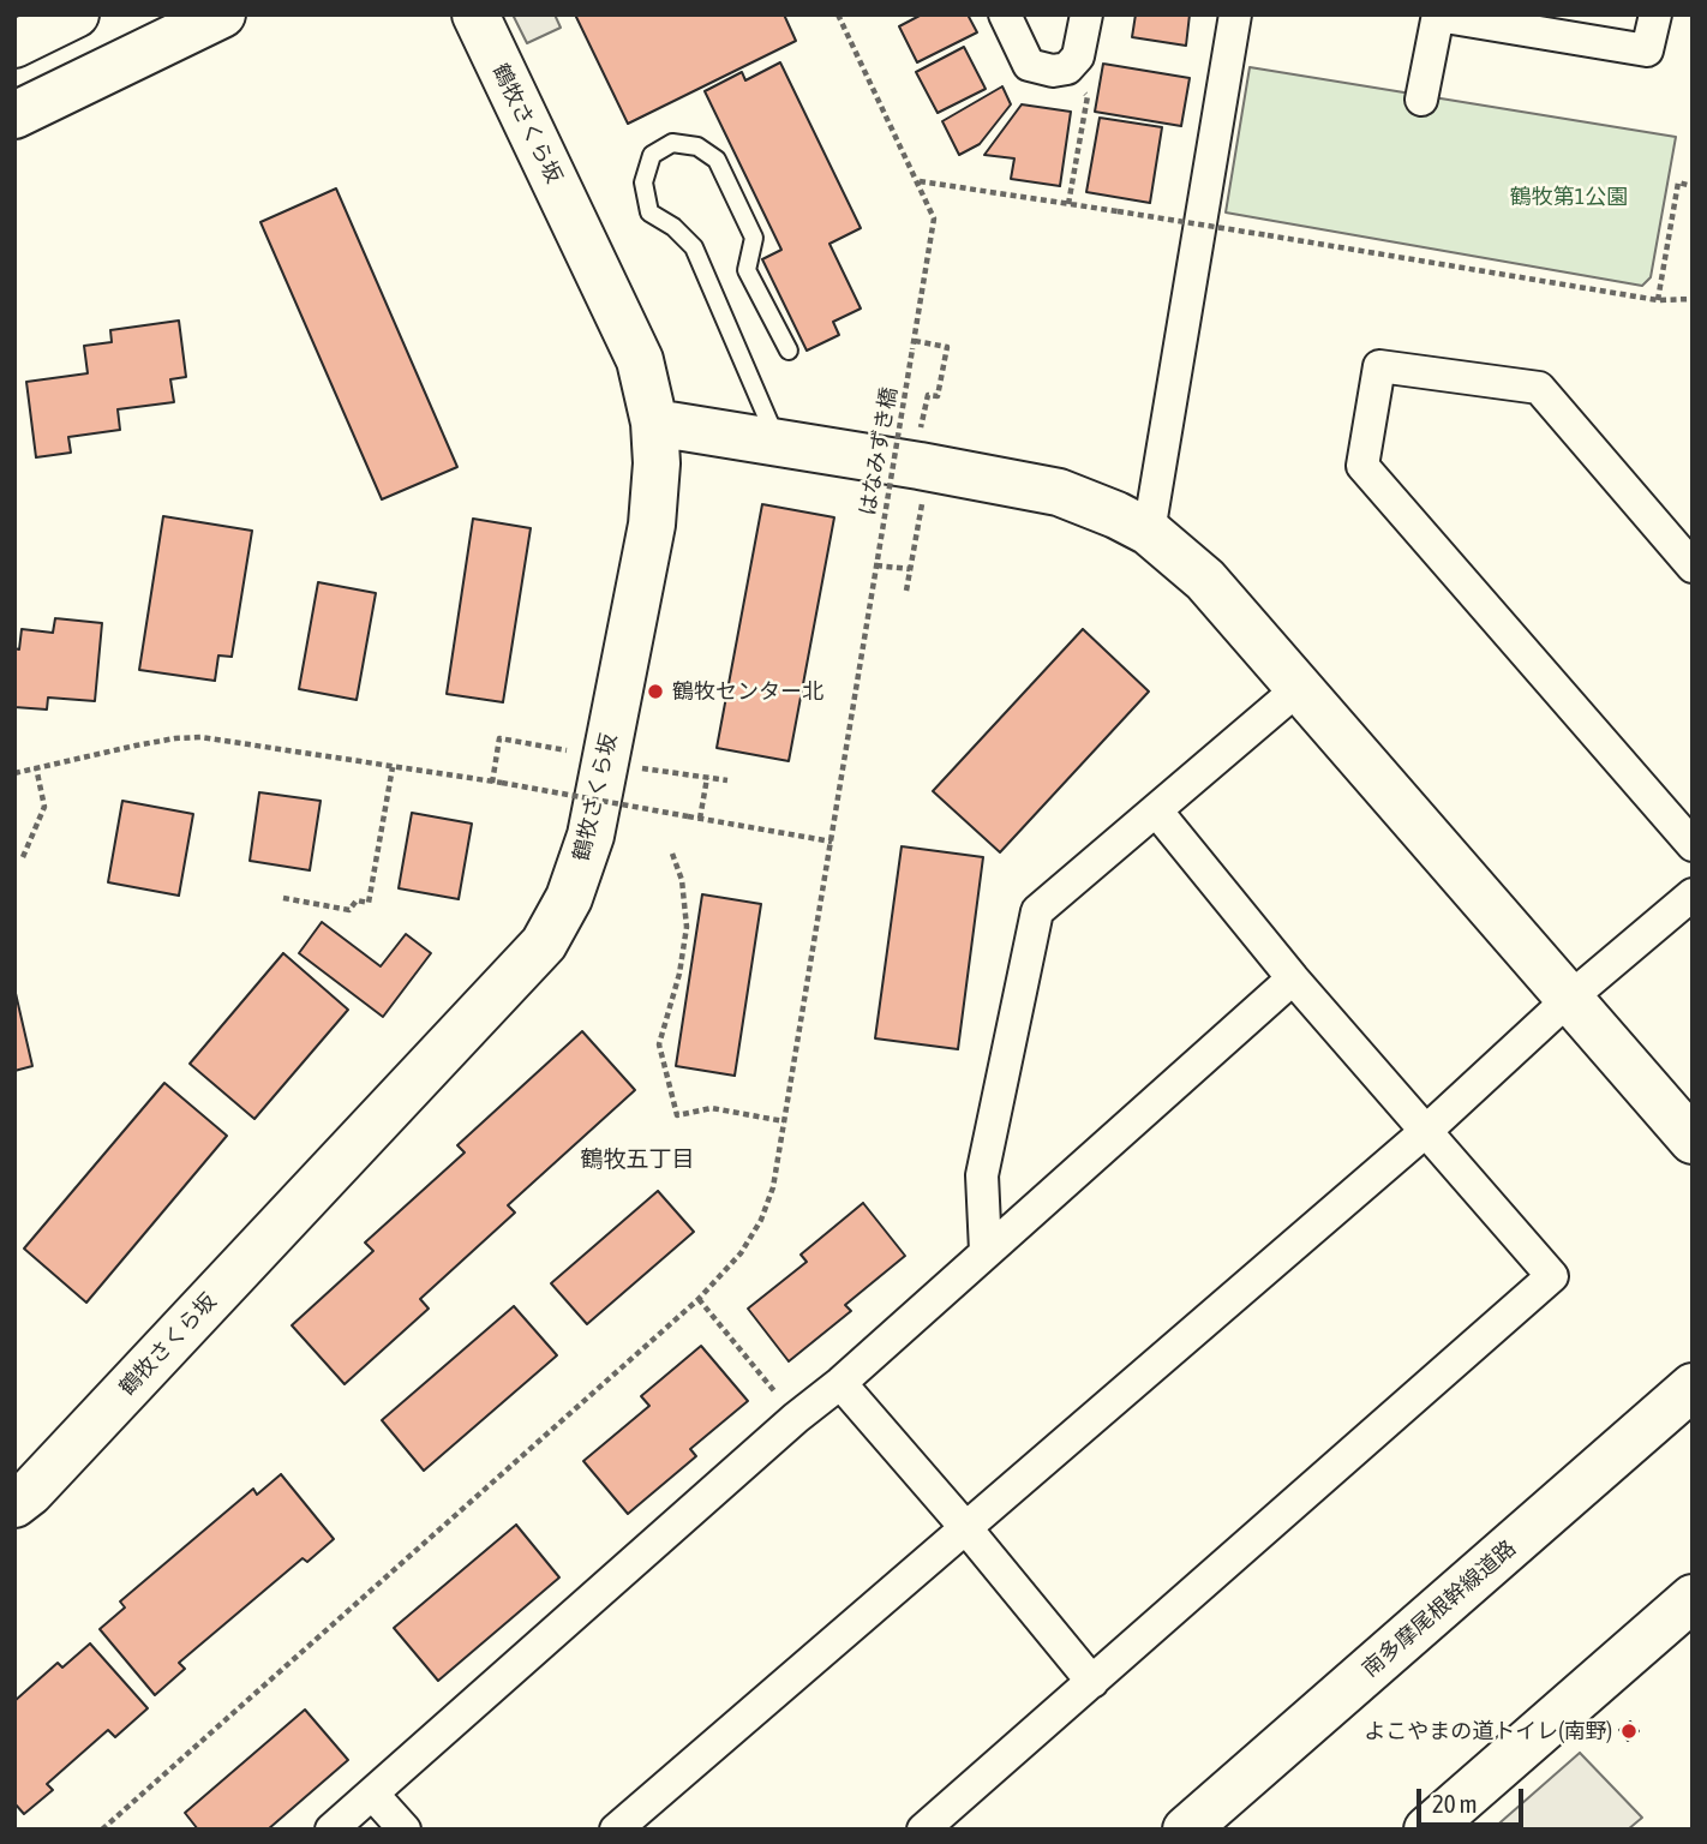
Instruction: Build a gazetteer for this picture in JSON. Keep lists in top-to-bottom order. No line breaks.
{"streets":{"street":["鶴牧さくら坂","南多摩尾根幹線道路"],"path":["はなみずき橋"]},"districts":["鶴牧五丁目"],"parks":["鶴牧第1公園"],"places":["鶴牧センター北","よこやまの道トイレ(南野)"],"scale_bar":"20 m"}
